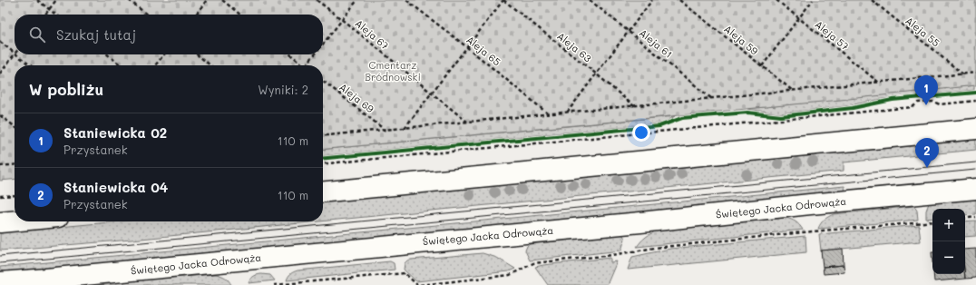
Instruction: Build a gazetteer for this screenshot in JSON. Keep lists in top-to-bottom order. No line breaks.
{"streets":{"main road":["Świętego Jacka Odrowąża"],"path":["Aleja 55","Aleja 67","Aleja 57","Aleja 59","Aleja 61","Aleja 63","Aleja 65","Aleja 69"]},"parks":["Cmentarz Bródnowski"],"page":{"search":"Szukaj tutaj","heading":["W pobliżu","Wyniki: 2"],"pins":["1","2"],"list":[{"mark":"1","name":"Staniewicka 02","note":"Przystanek","value":"110 m"},{"mark":"2","name":"Staniewicka 04","note":"Przystanek","value":"110 m"}],"map_buttons":["+","−"]}}
